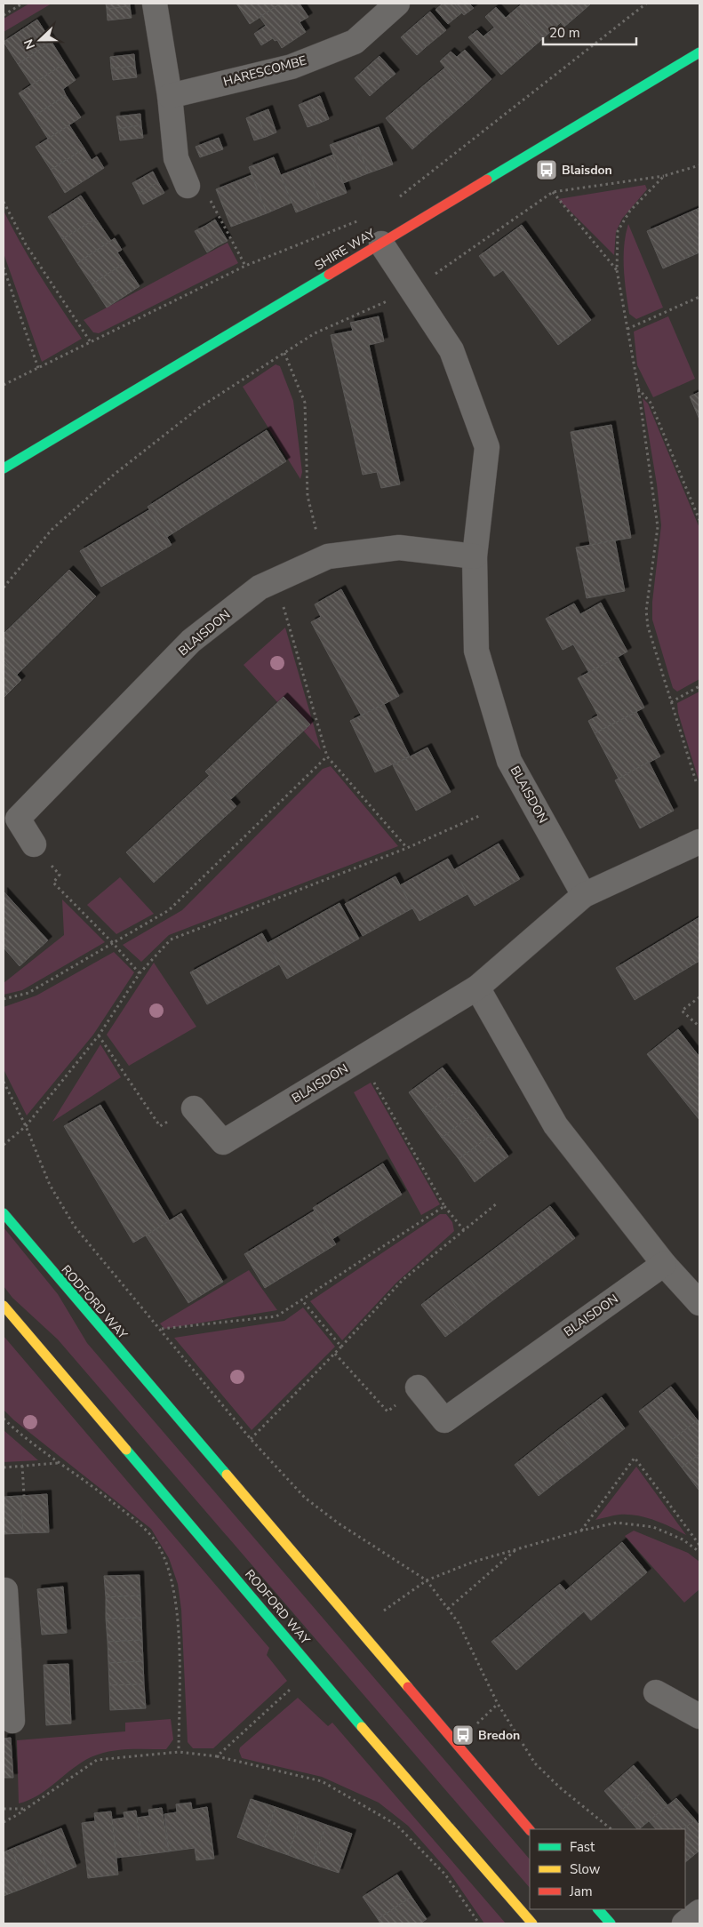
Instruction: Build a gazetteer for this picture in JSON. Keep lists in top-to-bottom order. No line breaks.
{"streets":{"street":["HARESCOMBE","SHIRE WAY","BLAISDON","RODFORD WAY"]},"crossings":[["SHIRE WAY","BLAISDON"]],"places":{"bus stop":["Blaisdon","Bredon"]},"legend":["Fast","Slow","Jam"],"scale_bar":"20 m","north":"left"}
